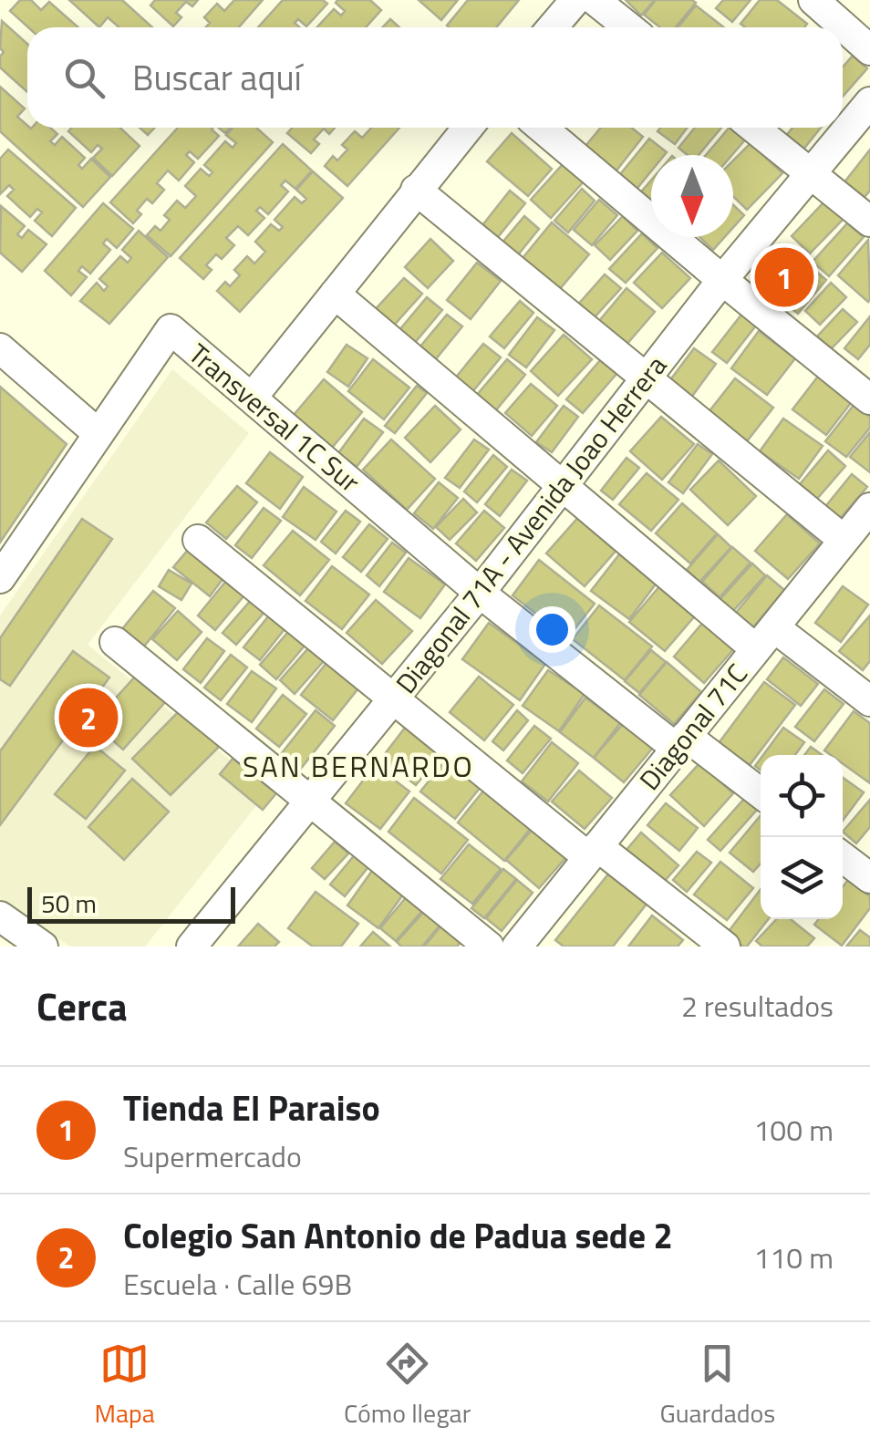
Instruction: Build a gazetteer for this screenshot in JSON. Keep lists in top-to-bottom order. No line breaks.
{"streets":{"street":["Transversal 1C Sur","Diagonal 71A - Avenida Joao Herrera","Diagonal 71C"]},"crossings":[["Transversal 1C Sur","Diagonal 71A - Avenida Joao Herrera"],["Transversal 1C Sur","Diagonal 71C"]],"districts":["SAN BERNARDO"],"scale_bar":"50 m","north":"bottom","page":{"search":"Buscar aquí","pins":["1","2"],"scale":"50 m","heading":["Cerca","2 resultados"],"list":[{"mark":"1","name":"Tienda El Paraiso","note":"Supermercado","value":"100 m"},{"mark":"2","name":"Colegio San Antonio de Padua sede 2","note":"Escuela · Calle 69B","value":"110 m"}],"nav":["Mapa","Cómo llegar","Guardados"]}}
